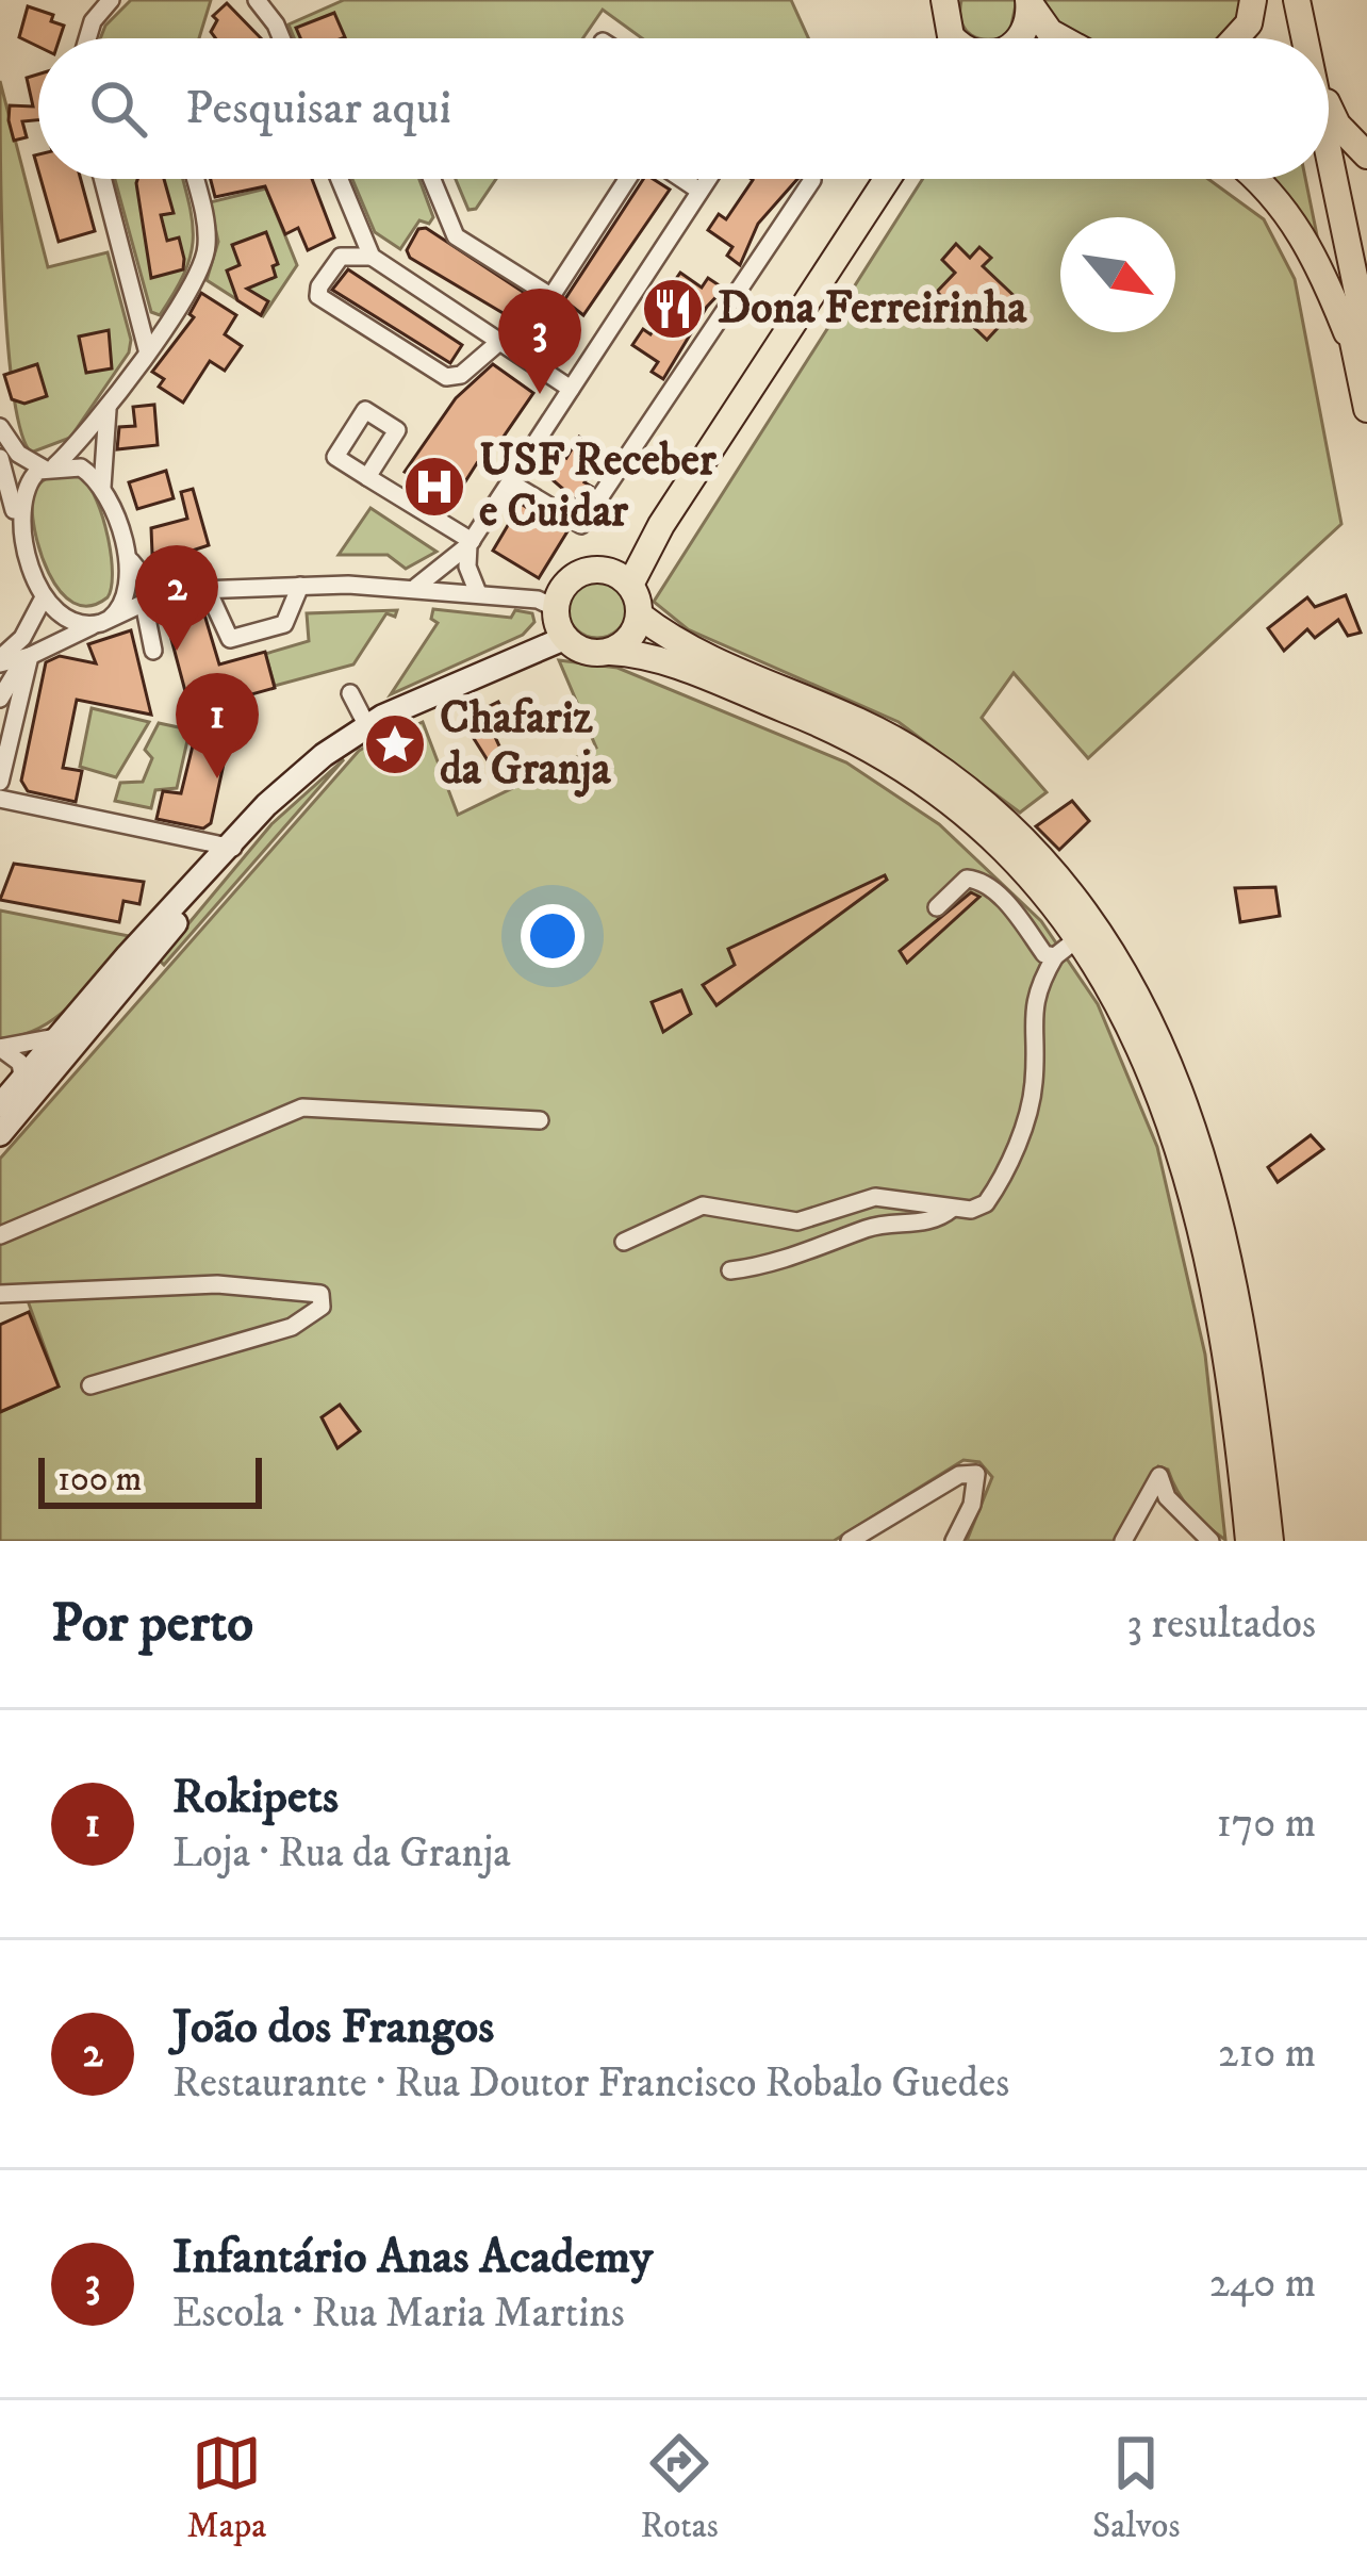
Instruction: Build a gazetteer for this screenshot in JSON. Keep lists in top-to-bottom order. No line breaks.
{"places":{"restaurant":["Dona Ferreirinha"],"hospital":["USF Receber e Cuidar"],"place":["Chafariz da Granja"]},"scale_bar":"100 m","north":"bottom right","page":{"search":"Pesquisar aqui","pins":["3","2","1"],"scale":"100 m","heading":["Por perto","3 resultados"],"list":[{"mark":"1","name":"Rokipets","note":"Loja · Rua da Granja","value":"170 m"},{"mark":"2","name":"João dos Frangos","note":"Restaurante · Rua Doutor Francisco Robalo Guedes","value":"210 m"},{"mark":"3","name":"Infantário Anas Academy","note":"Escola · Rua Maria Martins","value":"240 m"}],"nav":["Mapa","Rotas","Salvos"]}}
